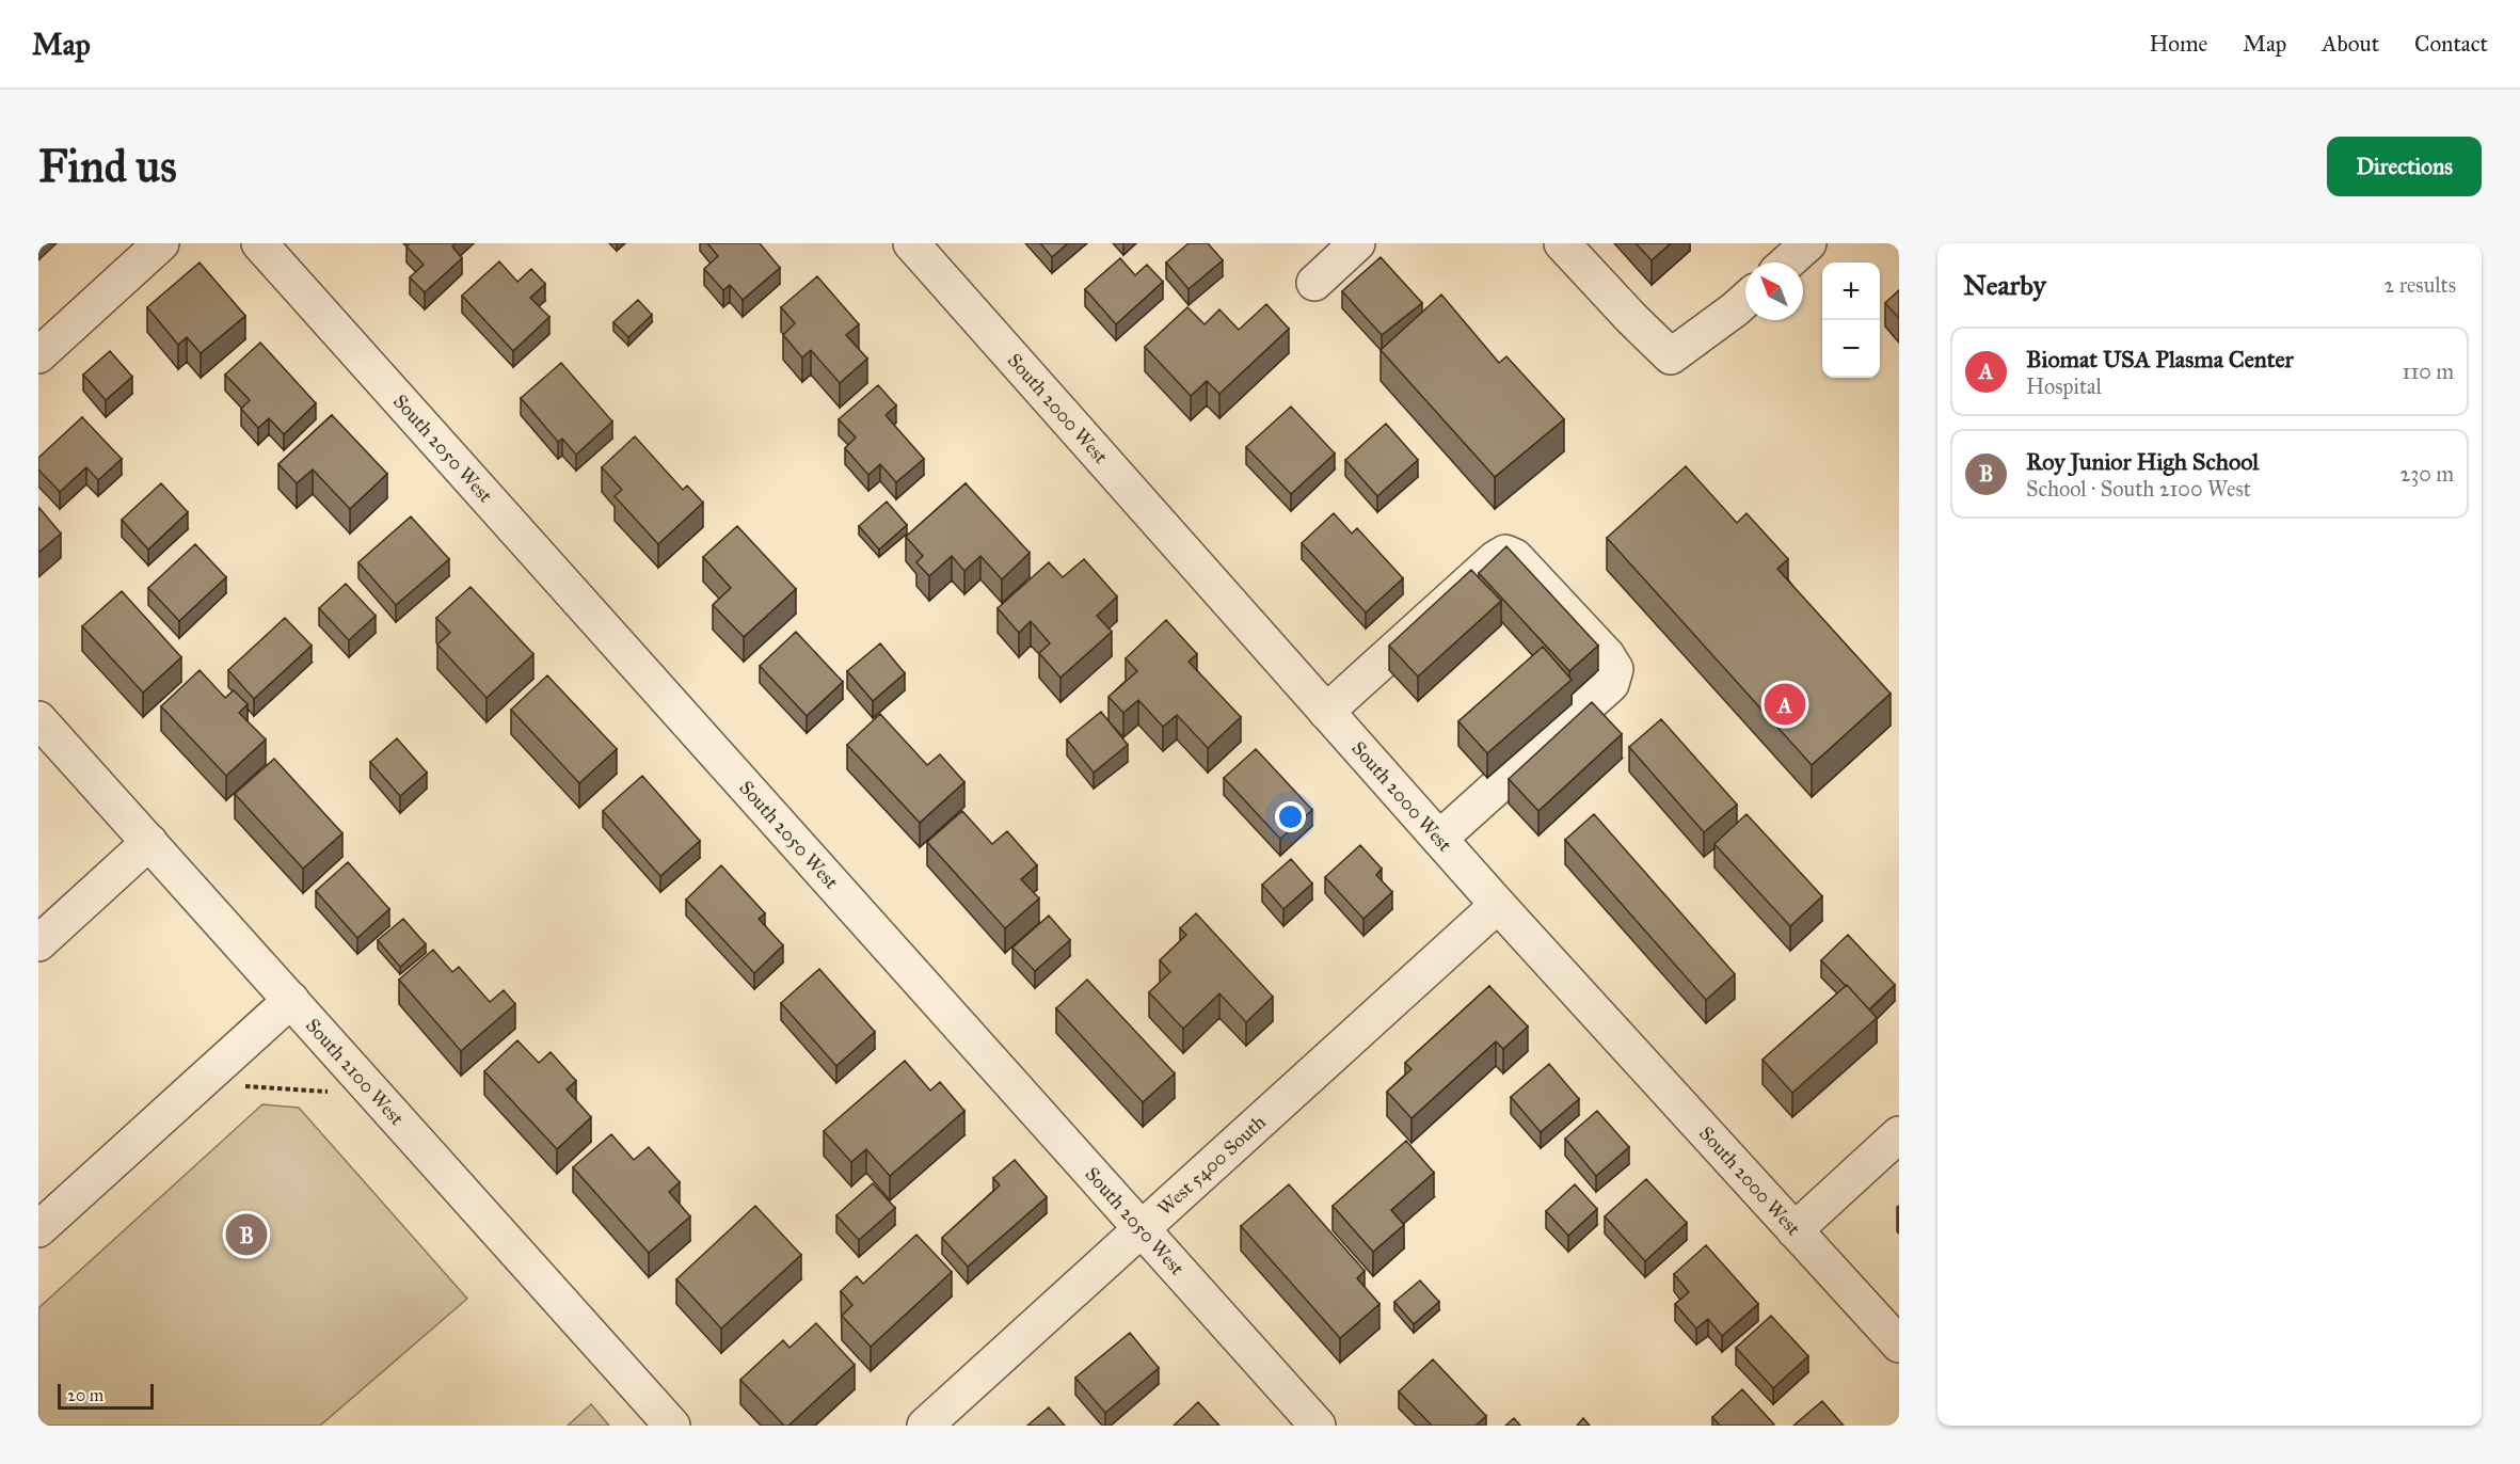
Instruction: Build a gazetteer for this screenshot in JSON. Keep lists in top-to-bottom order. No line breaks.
{"streets":{"street":["South 2000 West","South 2050 West","South 2100 West","West 5400 South"]},"crossings":[["South 2000 West","West 5400 South"],["South 2050 West","West 5400 South"]],"scale_bar":"20 m","north":"top left","page":{"header":"Map","nav":["Home","Map","About","Contact"],"buttons":"Directions","title":"Find us","heading":["Nearby","2 results"],"map_buttons":["+","−"],"list":[{"mark":"A","name":"Biomat USA Plasma Center","note":"Hospital","value":"110 m"},{"mark":"B","name":"Roy Junior High School","note":"School · South 2100 West","value":"230 m"}],"pins":["A","B"],"scale":"20 m"}}
